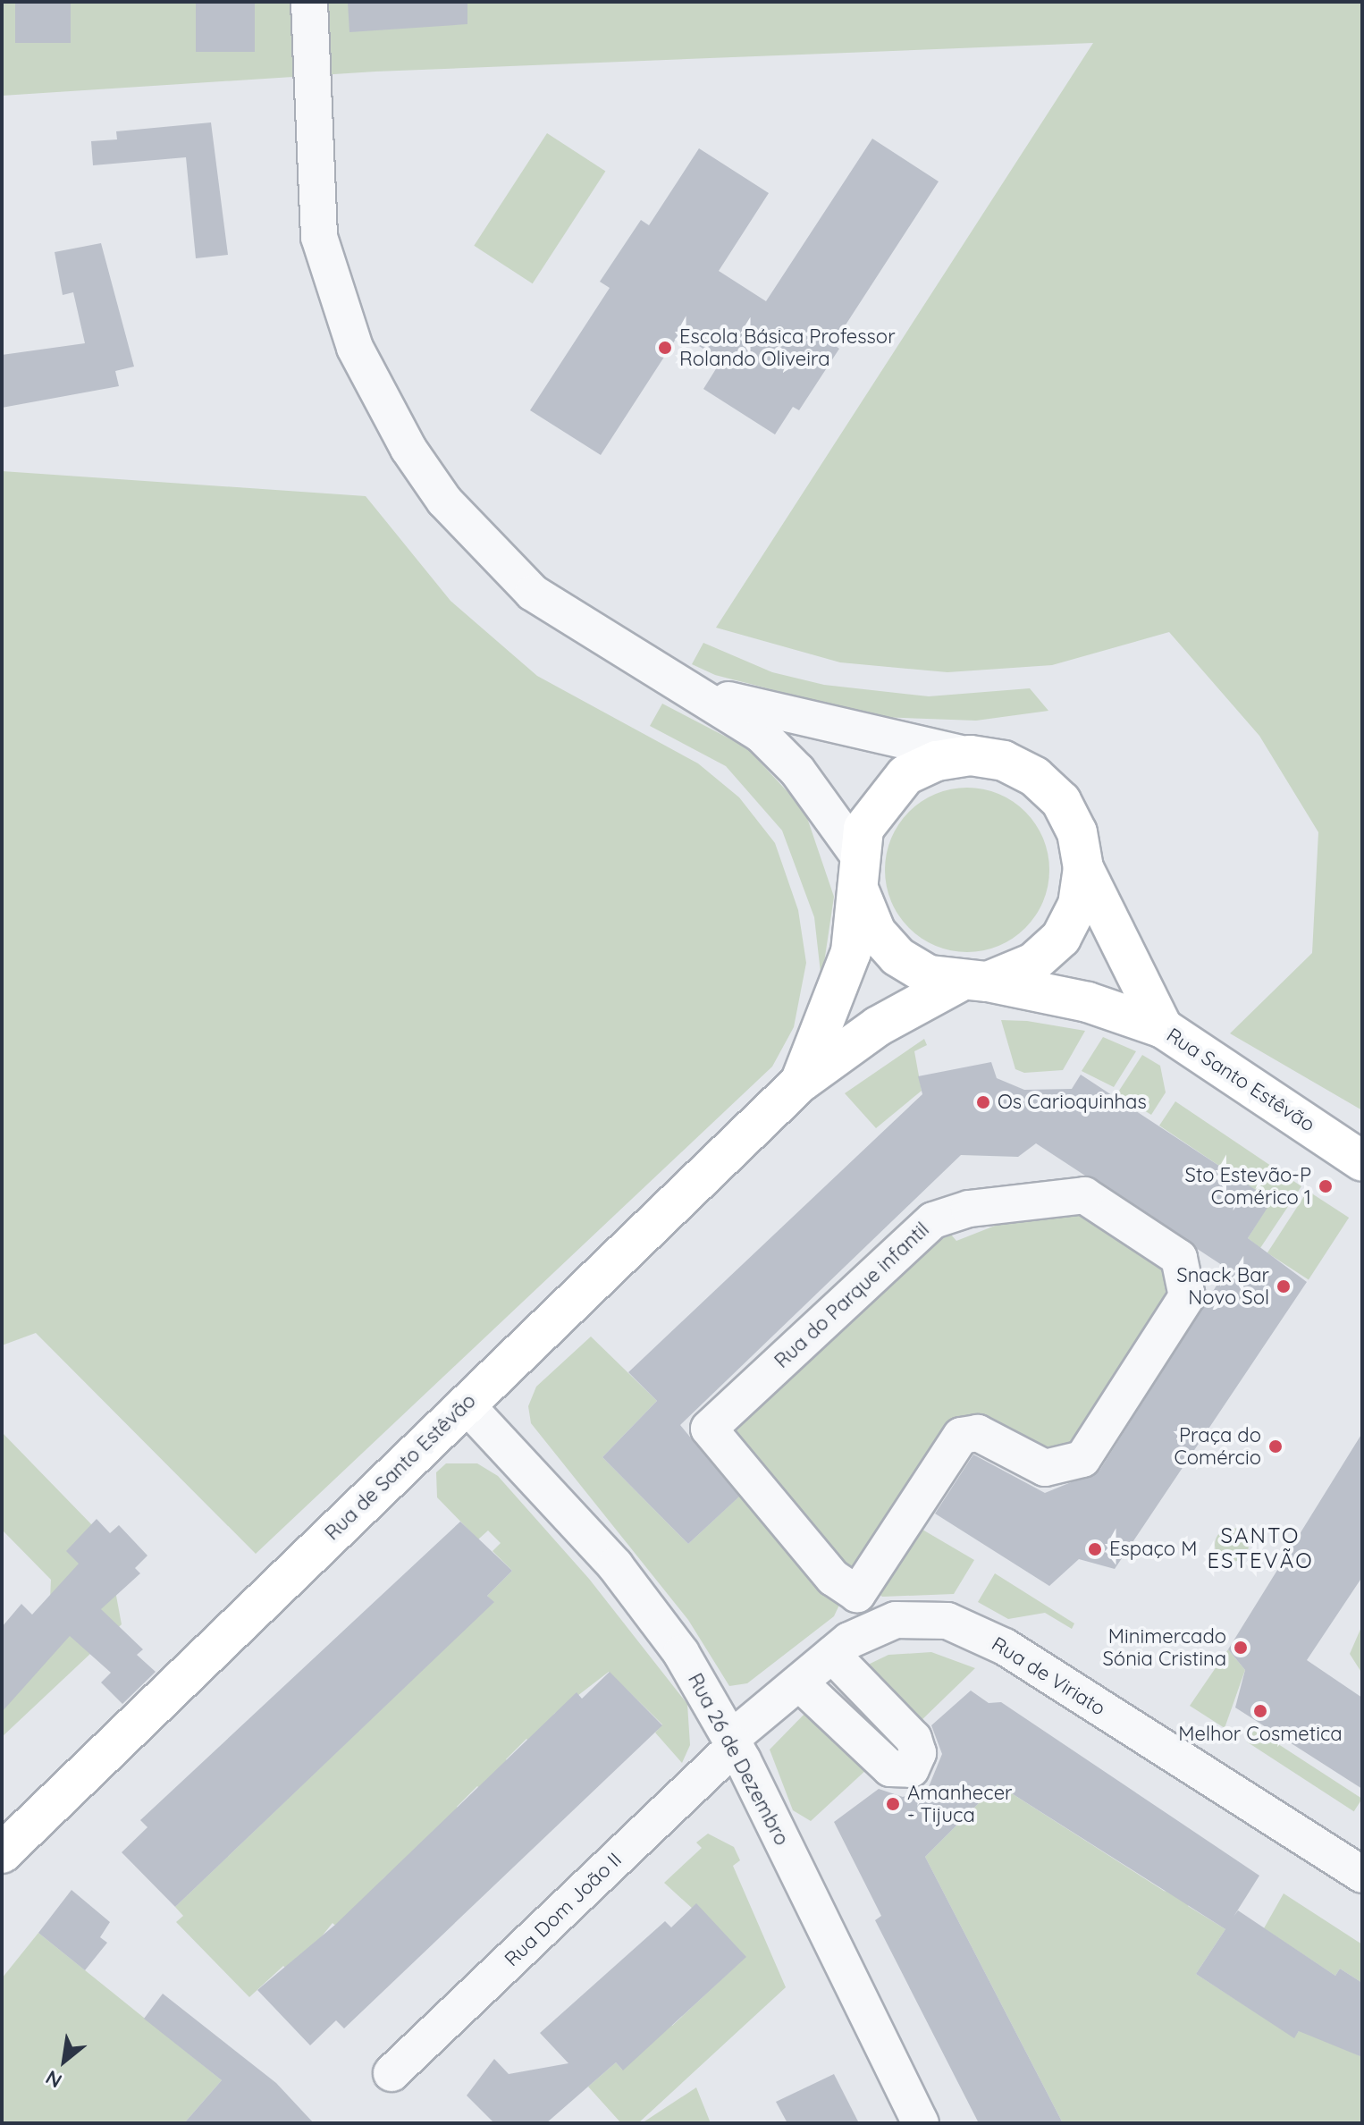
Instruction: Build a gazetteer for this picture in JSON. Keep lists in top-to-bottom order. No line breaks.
{"streets":{"street":["Rua Santo Estêvão","Rua do Parque infantil","Rua de Santo Estêvão","Rua de Viriato","Rua 26 de Dezembro","Rua Dom João II"]},"crossings":[["Rua de Santo Estêvão","Rua 26 de Dezembro"],["Rua de Viriato","Rua 26 de Dezembro"],["Rua de Viriato","Rua Dom João II"],["Rua 26 de Dezembro","Rua Dom João II"]],"districts":["SANTO ESTEVÃO"],"places":["Escola Básica Professor Rolando Oliveira","Os Carioquinhas","Sto Estevão-P Comérico 1","Snack Bar Novo Sol","Praça do Comércio","Espaço M","Minimercado Sónia Cristina","Melhor Cosmetica","Amanhecer - Tijuca"],"north":"bottom left"}
